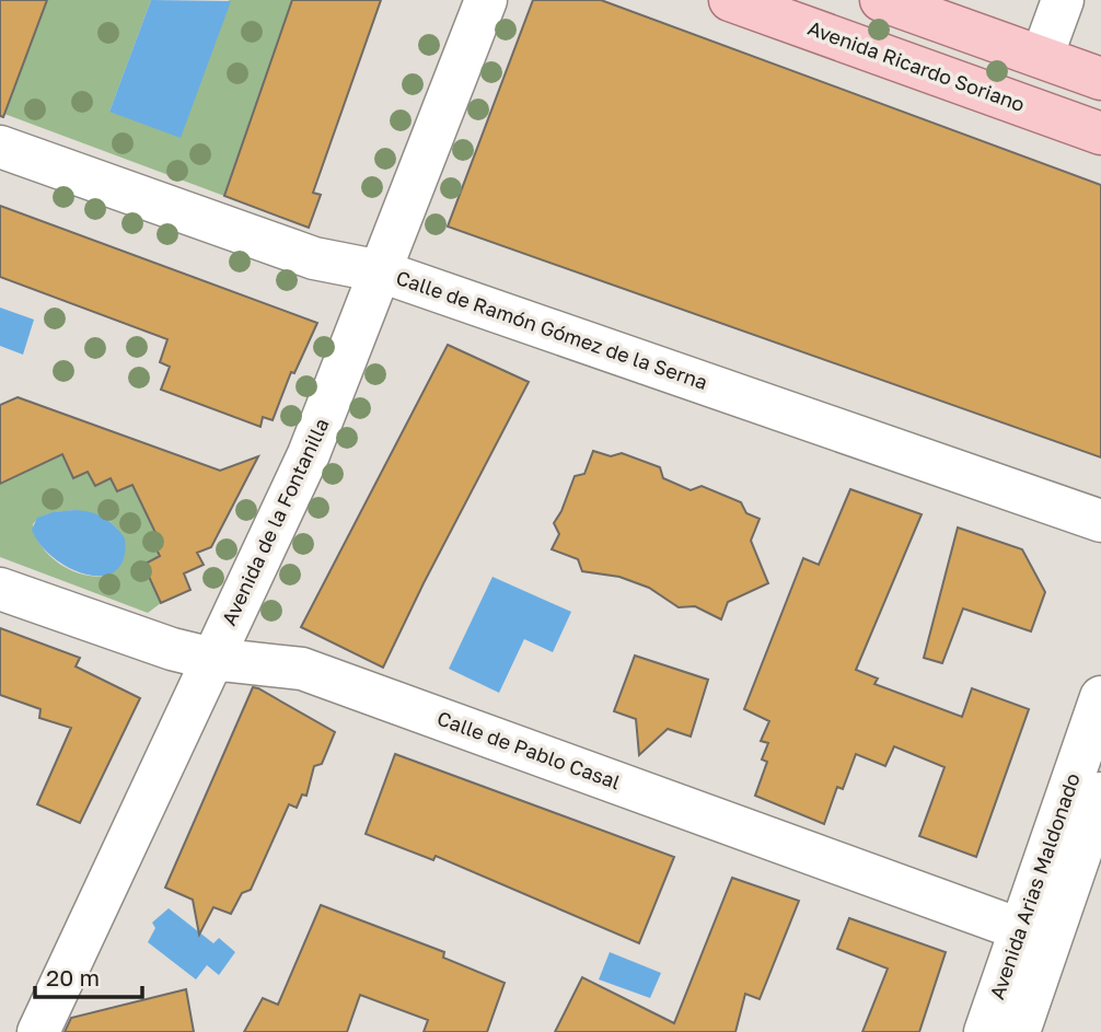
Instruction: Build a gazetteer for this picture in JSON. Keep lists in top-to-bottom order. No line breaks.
{"streets":{"main road":["Avenida Ricardo Soriano"],"street":["Calle de Ramón Gómez de la Serna","Avenida de la Fontanilla","Calle de Pablo Casal","Avenida Arias Maldonado"]},"crossings":[["Calle de Ramón Gómez de la Serna","Avenida de la Fontanilla"],["Avenida de la Fontanilla","Calle de Pablo Casal"],["Calle de Pablo Casal","Avenida Arias Maldonado"]],"scale_bar":"20 m"}
